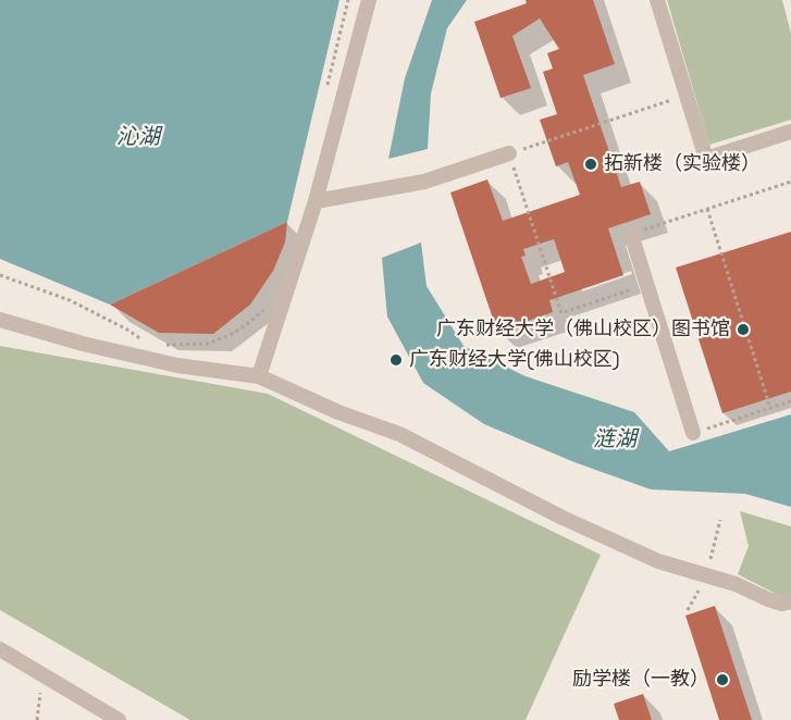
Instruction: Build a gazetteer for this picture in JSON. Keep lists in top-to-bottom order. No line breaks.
{"water":["沁湖","涟湖"],"places":["拓新楼（实验楼）","广东财经大学（佛山校区）图书馆","广东财经大学(佛山校区)","励学楼（一教）"]}
